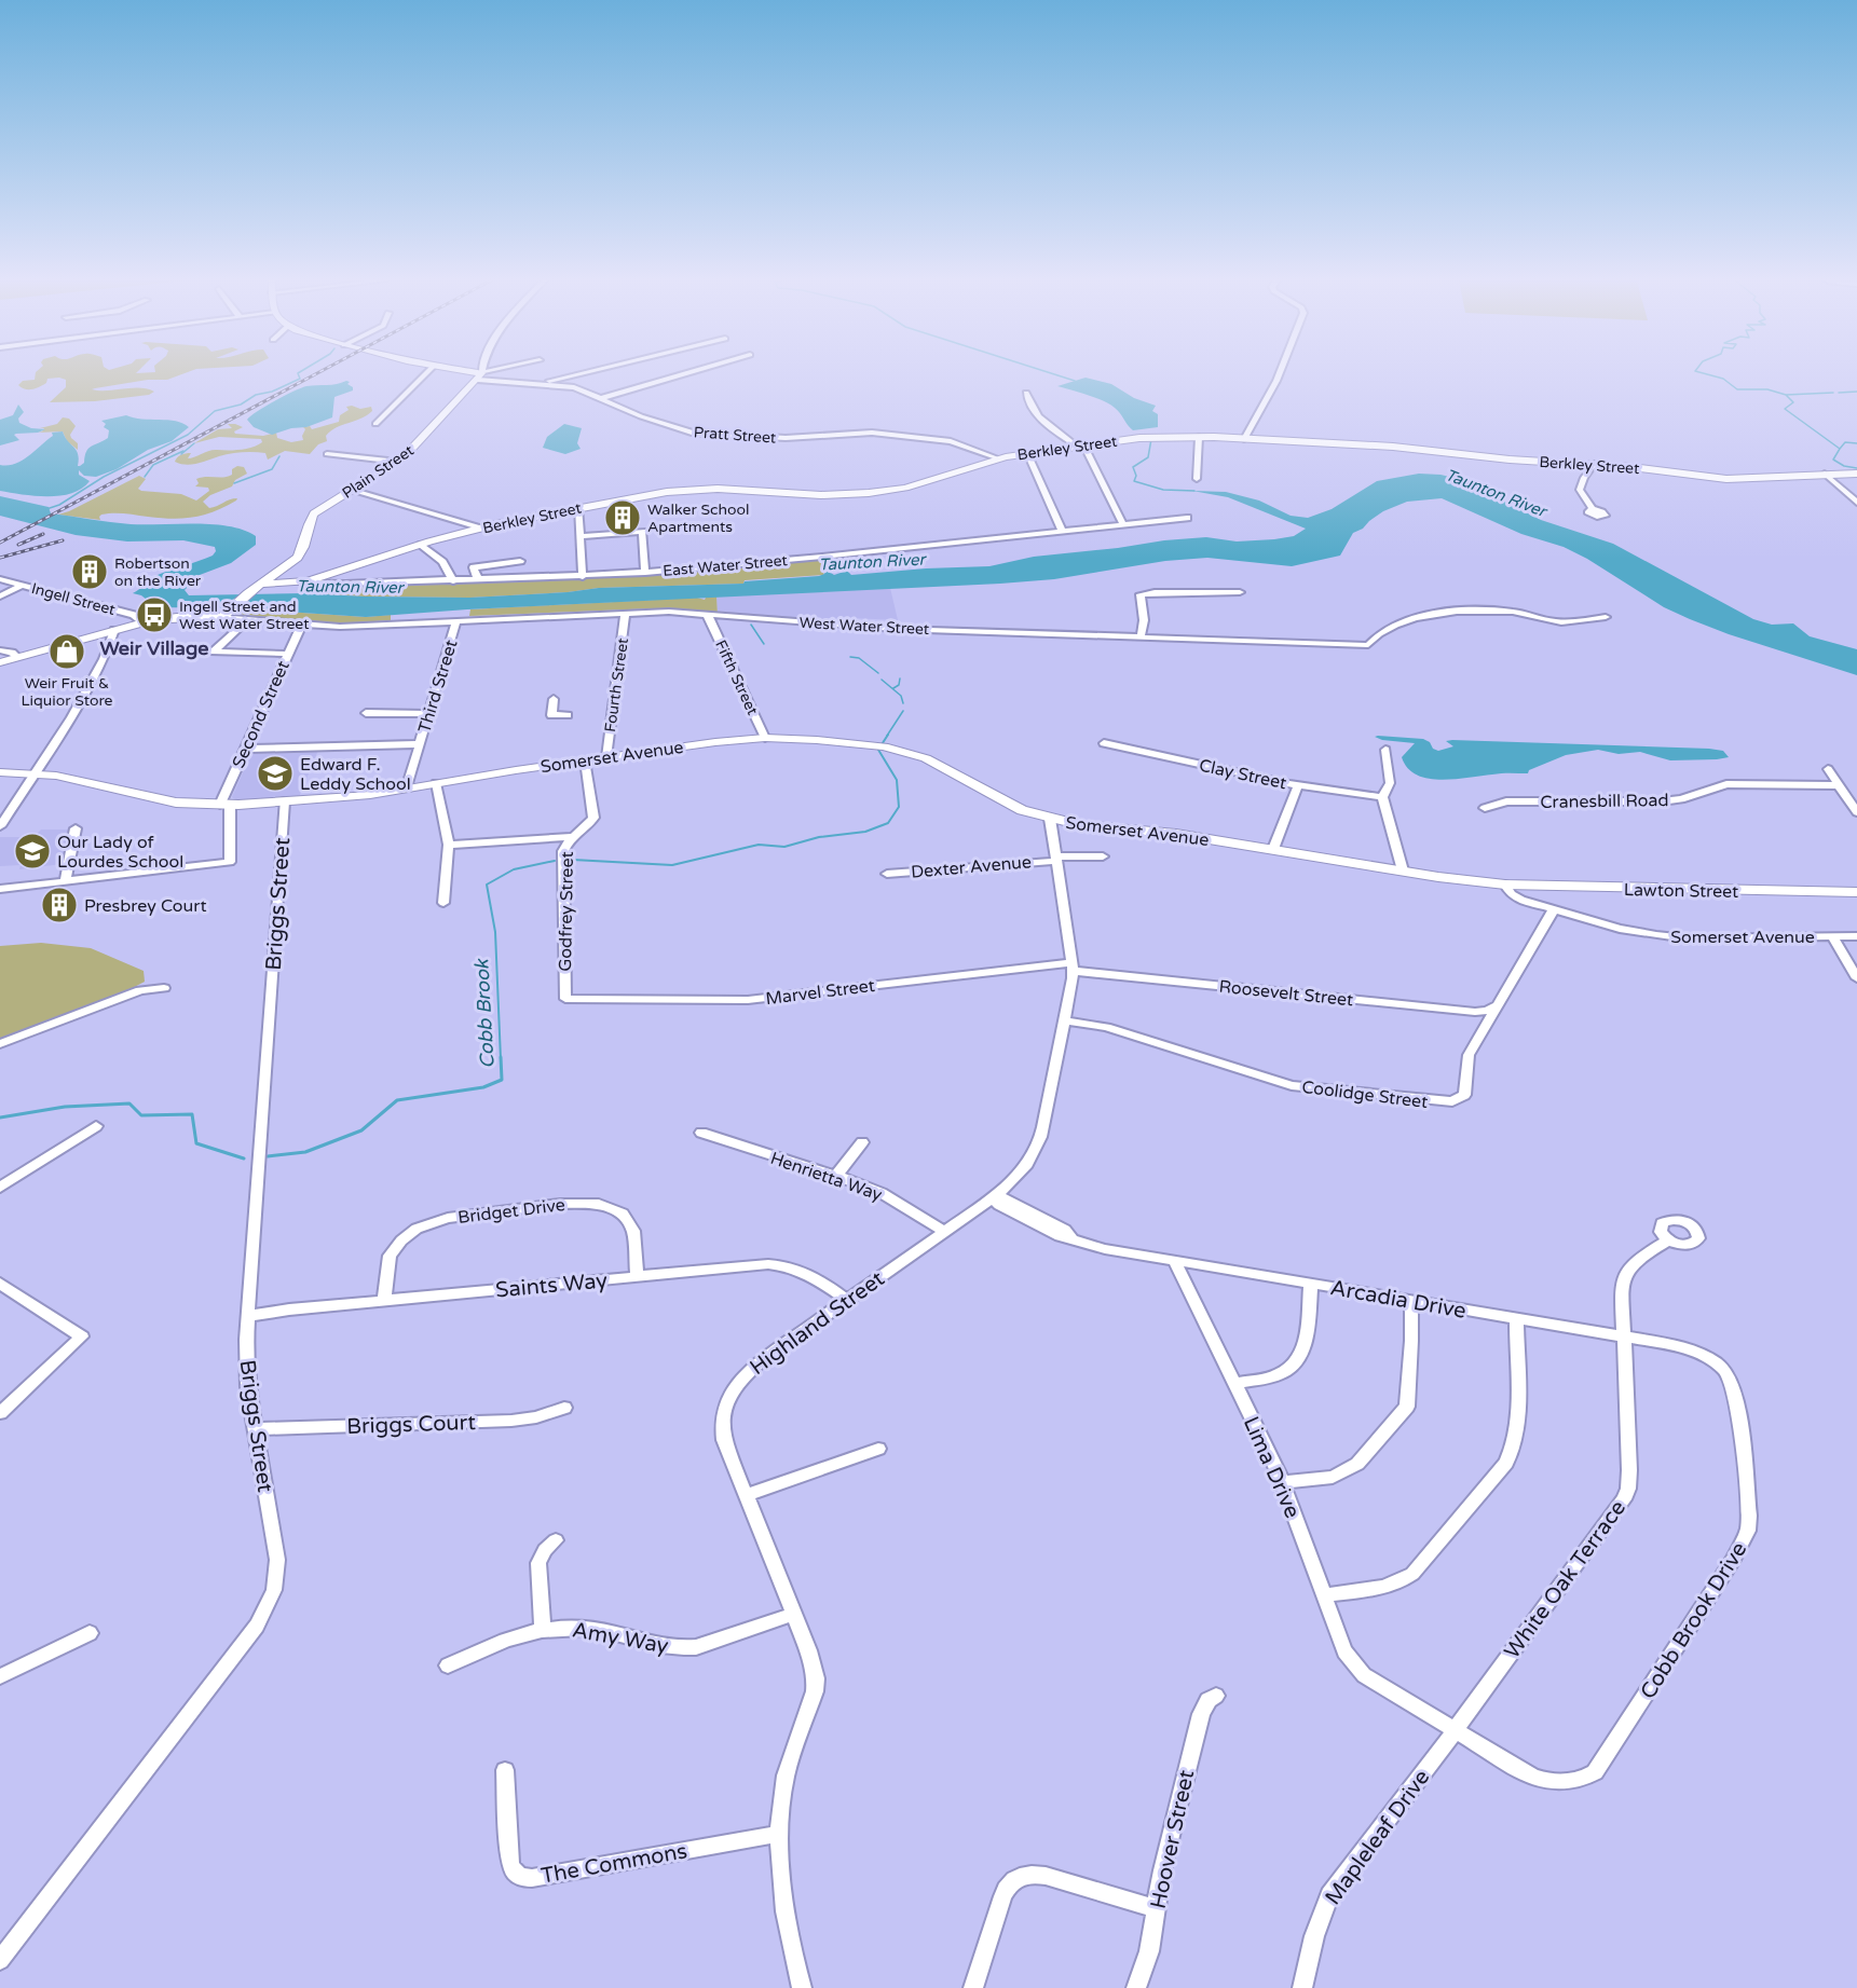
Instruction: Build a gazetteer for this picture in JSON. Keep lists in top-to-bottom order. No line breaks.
{"streets":{"main road":["Berkley Street","Plain Street","East Water Street","West Water Street","Somerset Avenue","Lawton Street"],"street":["Pratt Street","Ingell Street","Fifth Street","Fourth Street","Third Street","Second Street","Clay Street","Cranesbill Road","Dexter Avenue","Briggs Street","Godfrey Street","Marvel Street","Roosevelt Street","Coolidge Street","Henrietta Way","Bridget Drive","Saints Way","Arcadia Drive","Highland Street","Briggs Court","Lima Drive","White Oak Terrace","Cobb Brook Drive","Amy Way","Mapleleaf Drive","Hoover Street","The Commons"]},"crossings":[["Pratt Street","Berkley Street"],["Pratt Street","Plain Street"],["Berkley Street","East Water Street"],["Plain Street","East Water Street"],["Plain Street","West Water Street"],["Ingell Street","West Water Street"],["West Water Street","Fifth Street"],["West Water Street","Fourth Street"],["West Water Street","Third Street"],["West Water Street","Second Street"],["Fifth Street","Somerset Avenue"],["Fourth Street","Somerset Avenue"],["Third Street","Somerset Avenue"],["Second Street","Somerset Avenue"],["Somerset Avenue","Lawton Street"],["Somerset Avenue","Briggs Street"],["Somerset Avenue","Godfrey Street"],["Somerset Avenue","Coolidge Street"],["Somerset Avenue","Highland Street"],["Dexter Avenue","Highland Street"],["Briggs Street","Saints Way"],["Briggs Street","Briggs Court"],["Godfrey Street","Marvel Street"],["Marvel Street","Roosevelt Street"],["Marvel Street","Highland Street"],["Roosevelt Street","Coolidge Street"],["Roosevelt Street","Highland Street"],["Coolidge Street","Highland Street"],["Henrietta Way","Highland Street"],["Bridget Drive","Saints Way"],["Saints Way","Highland Street"],["Arcadia Drive","Lima Drive"],["Arcadia Drive","White Oak Terrace"],["Arcadia Drive","Cobb Brook Drive"],["Highland Street","Amy Way"],["Highland Street","The Commons"],["Lima Drive","White Oak Terrace"],["Lima Drive","Cobb Brook Drive"],["Lima Drive","Mapleleaf Drive"],["White Oak Terrace","Cobb Brook Drive"],["White Oak Terrace","Mapleleaf Drive"],["Cobb Brook Drive","Mapleleaf Drive"]],"districts":["Weir Village"],"water":["Taunton River","Cobb Brook"],"places":{"building":["Walker School Apartments","Robertson on the River","Presbrey Court"],"bus stop":["Ingell Street and West Water Street"],"shop":["Weir Fruit & Liquior Store"],"school or university":["Edward F. Leddy School","Our Lady of Lourdes School"]}}
